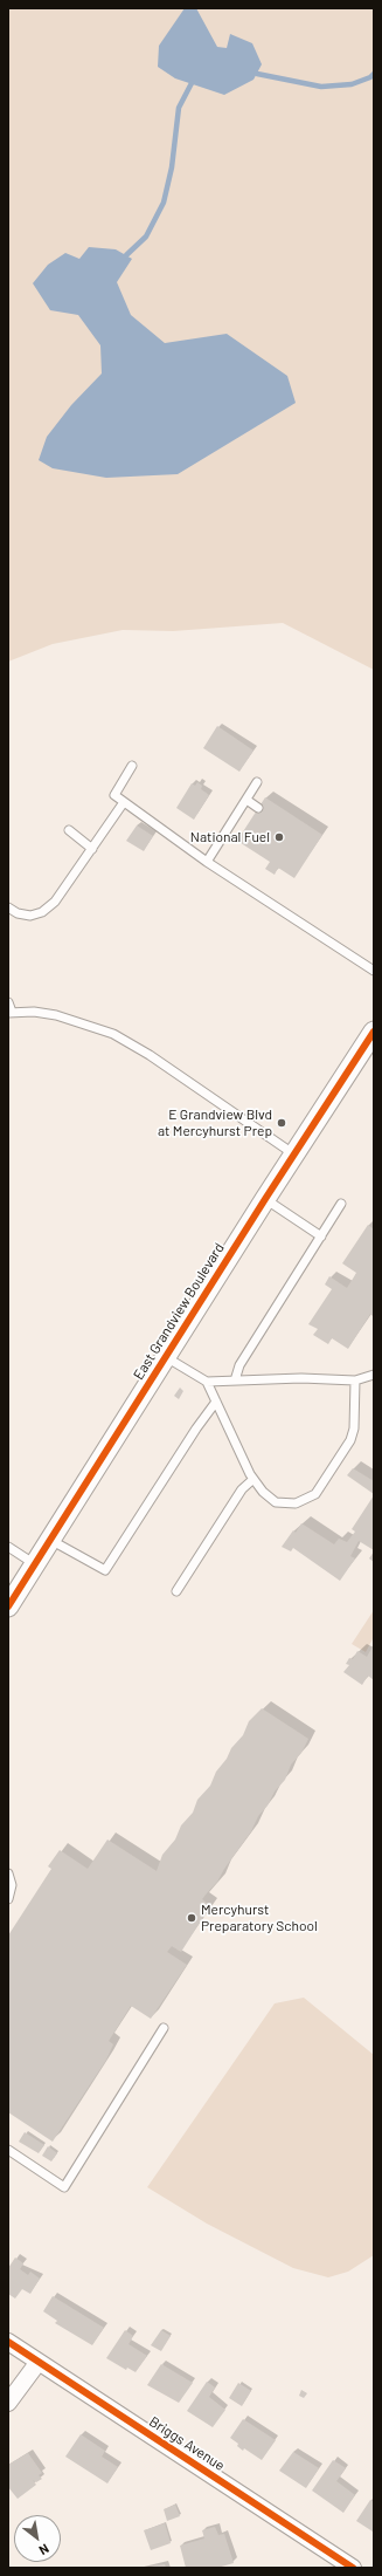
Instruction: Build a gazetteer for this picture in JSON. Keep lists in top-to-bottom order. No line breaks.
{"streets":{"street":["East Grandview Boulevard","Briggs Avenue"]},"places":["National Fuel","E Grandview Blvd at Mercyhurst Prep","Mercyhurst Preparatory School"],"north":"bottom right"}
